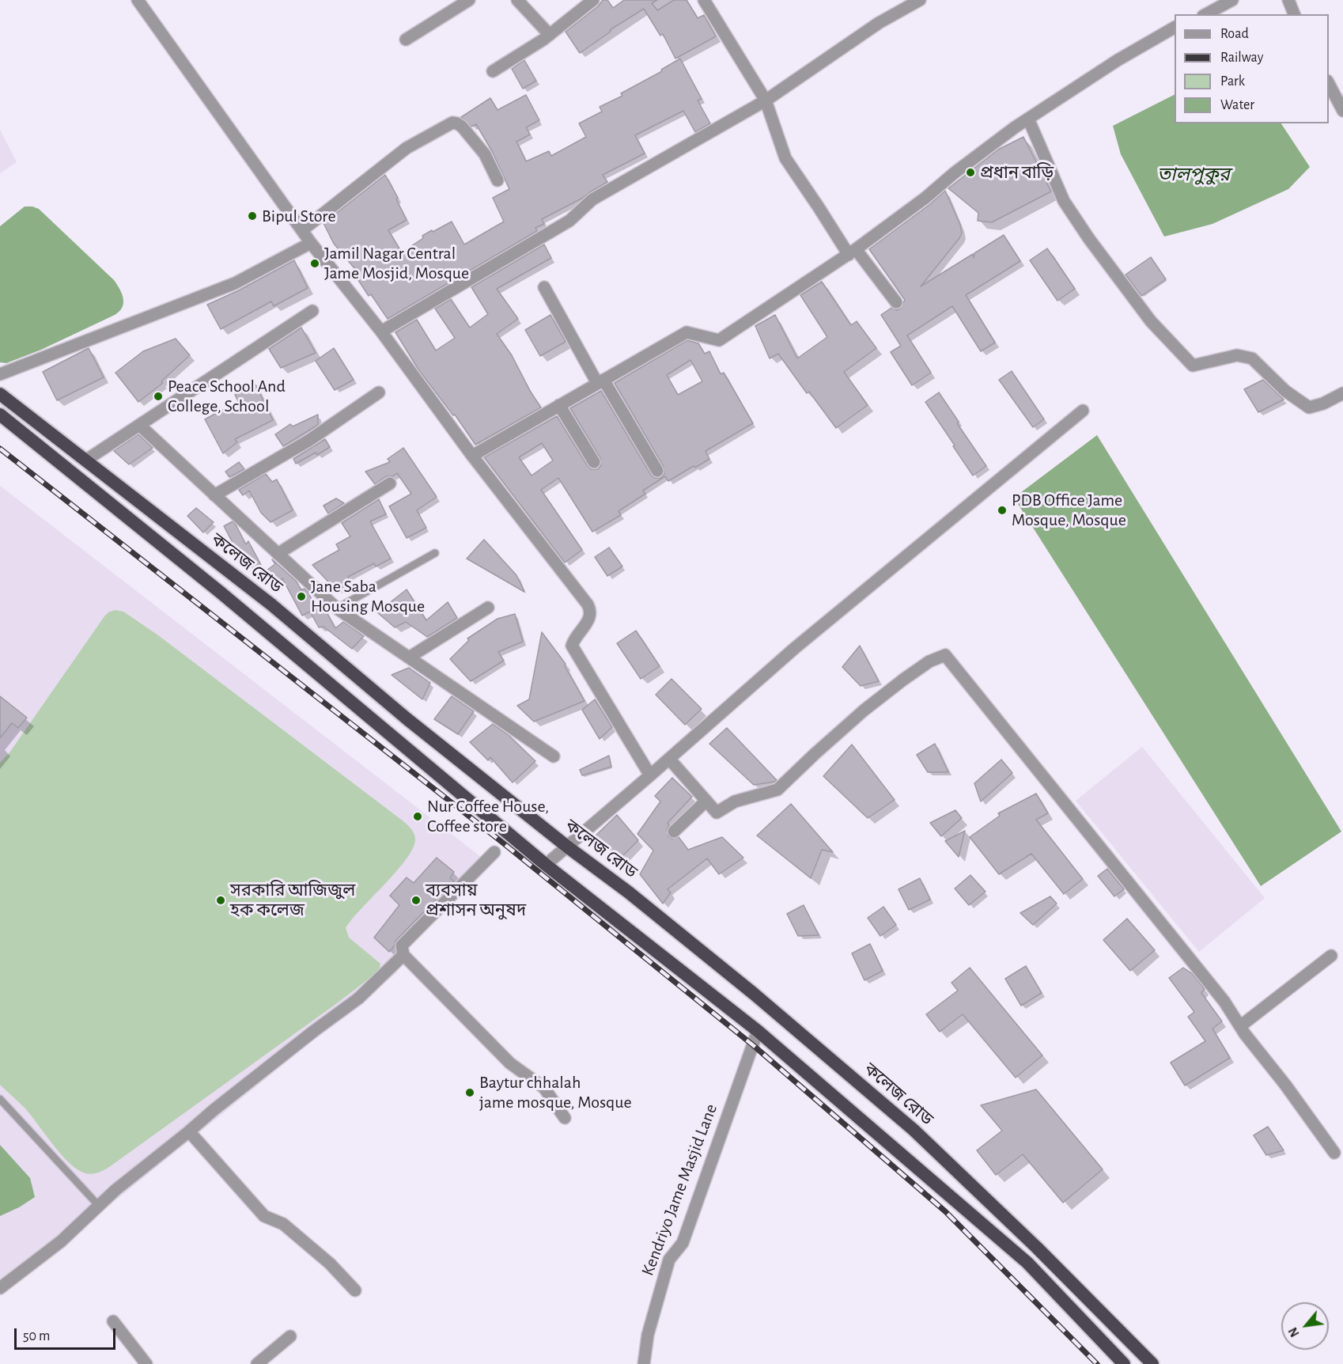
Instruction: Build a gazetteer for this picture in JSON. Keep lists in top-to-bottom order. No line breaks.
{"streets":{"highway":["কলেজ রোড"],"street":["Kendriyo Jame Masjid Lane"]},"water":["তালপুকুর"],"places":["প্রধান বাড়ি","Bipul Store","Jamil Nagar Central Jame Mosjid, Mosque","Peace School And College, School","PDB Office Jame Mosque, Mosque","Jane Saba Housing Mosque","Nur Coffee House, Coffee store","সরকারি আজিজুল হক কলেজ","ব্যবসায় প্রশাসন অনুষদ","Baytur chhalah jame mosque, Mosque"],"legend":["Road","Railway","Park","Water"],"scale_bar":"50 m","north":"bottom left"}
